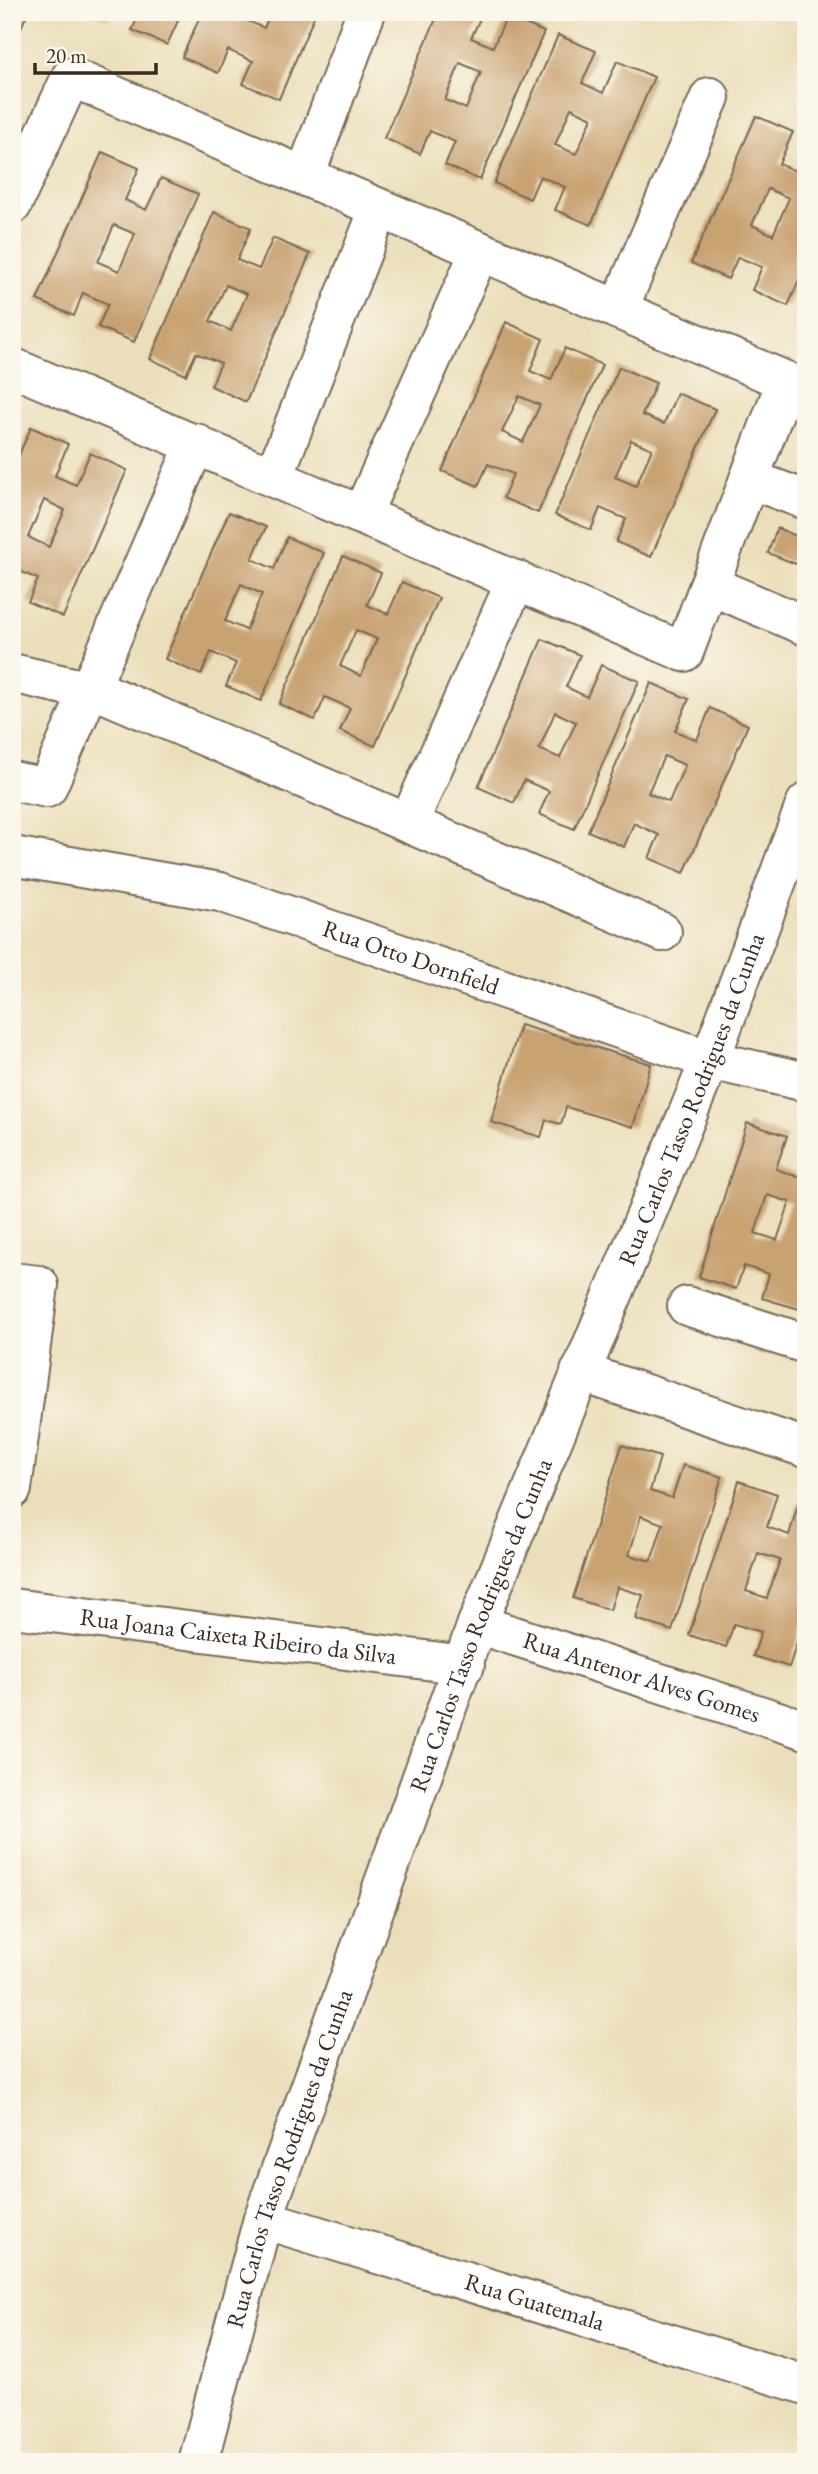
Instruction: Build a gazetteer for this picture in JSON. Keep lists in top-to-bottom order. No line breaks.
{"streets":{"street":["Rua Otto Dornfield","Rua Carlos Tasso Rodrigues da Cunha","Rua Joana Caixeta Ribeiro da Silva","Rua Antenor Alves Gomes","Rua Guatemala"]},"crossings":[["Rua Otto Dornfield","Rua Carlos Tasso Rodrigues da Cunha"],["Rua Carlos Tasso Rodrigues da Cunha","Rua Joana Caixeta Ribeiro da Silva"],["Rua Carlos Tasso Rodrigues da Cunha","Rua Antenor Alves Gomes"],["Rua Carlos Tasso Rodrigues da Cunha","Rua Guatemala"]],"scale_bar":"20 m"}
